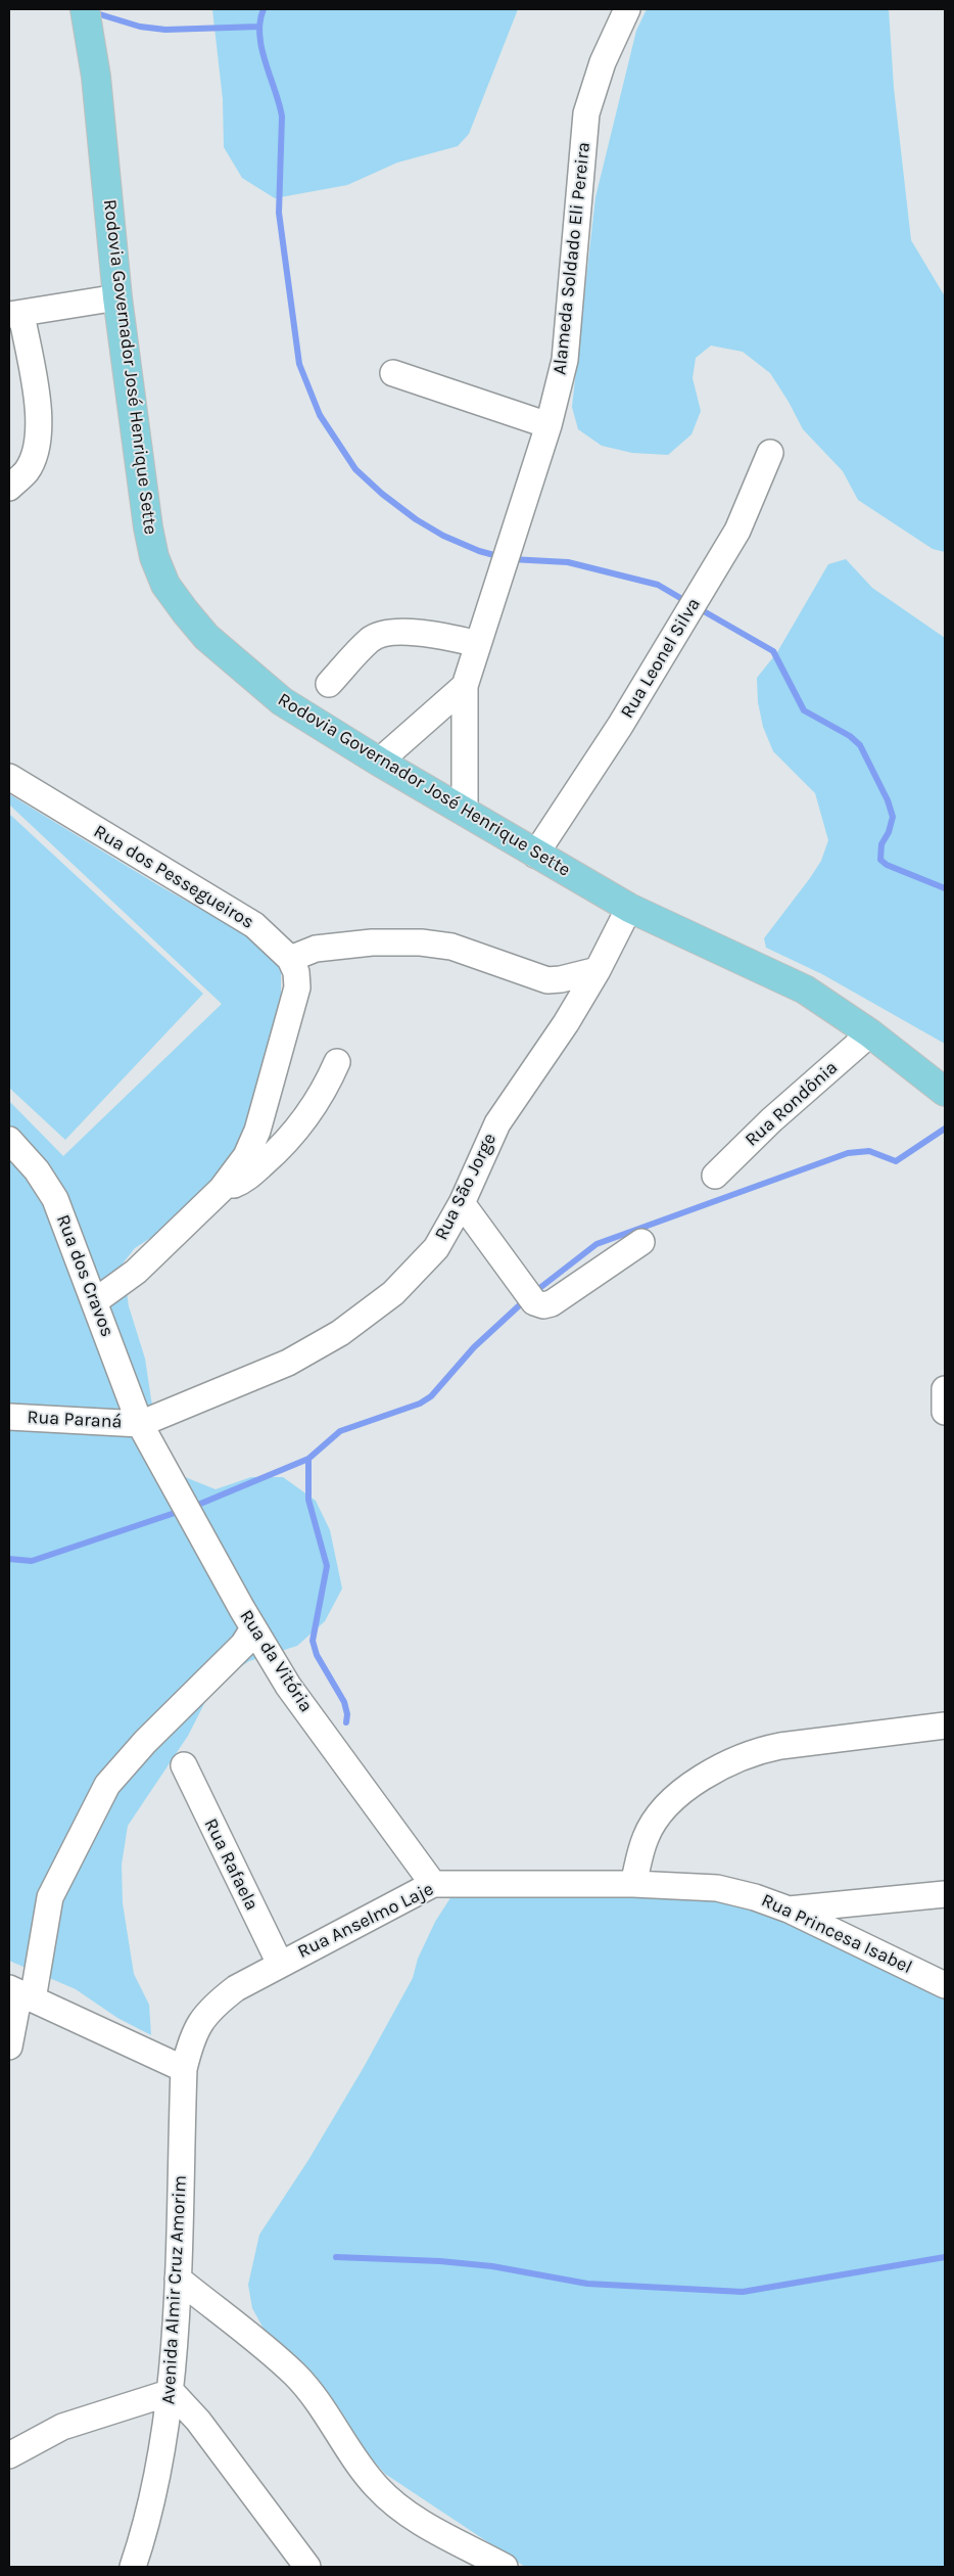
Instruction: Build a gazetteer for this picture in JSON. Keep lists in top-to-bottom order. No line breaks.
{"streets":{"main road":["Rodovia Governador José Henrique Sette"],"street":["Alameda Soldado Eli Pereira","Rua Leonel Silva","Rua dos Pessegueiros","Rua Rondônia","Rua São Jorge","Rua dos Cravos","Rua Paraná","Rua da Vitória","Rua Rafaela","Rua Anselmo Laje","Rua Princesa Isabel","Avenida Almir Cruz Amorim"]},"crossings":[["Alameda Soldado Eli Pereira","Rodovia Governador José Henrique Sette"],["Rodovia Governador José Henrique Sette","Rua Leonel Silva"],["Rodovia Governador José Henrique Sette","Rua Rondônia"],["Rodovia Governador José Henrique Sette","Rua São Jorge"],["Rua São Jorge","Rua dos Cravos"],["Rua São Jorge","Rua Paraná"],["Rua São Jorge","Rua da Vitória"],["Rua dos Cravos","Rua Paraná"],["Rua dos Cravos","Rua da Vitória"],["Rua Paraná","Rua da Vitória"],["Rua da Vitória","Rua Anselmo Laje"],["Rua Rafaela","Rua Anselmo Laje"],["Rua Anselmo Laje","Rua Princesa Isabel"],["Rua Anselmo Laje","Avenida Almir Cruz Amorim"]]}
